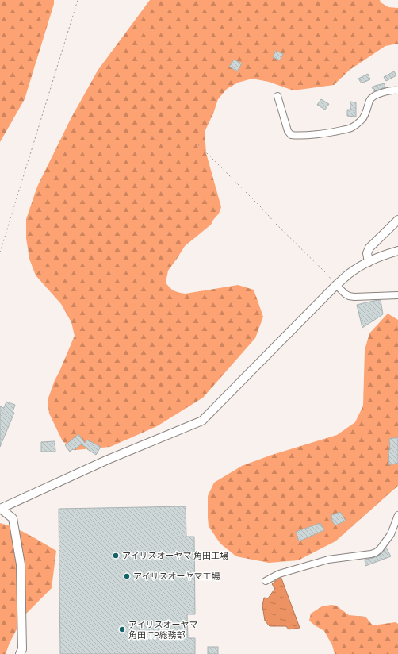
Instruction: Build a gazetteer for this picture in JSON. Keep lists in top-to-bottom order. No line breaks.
{"places":["アイリスオーヤマ 角田工場","アイリスオーヤマ工場","アイリスオーヤマ 角田ITP総務部"]}
